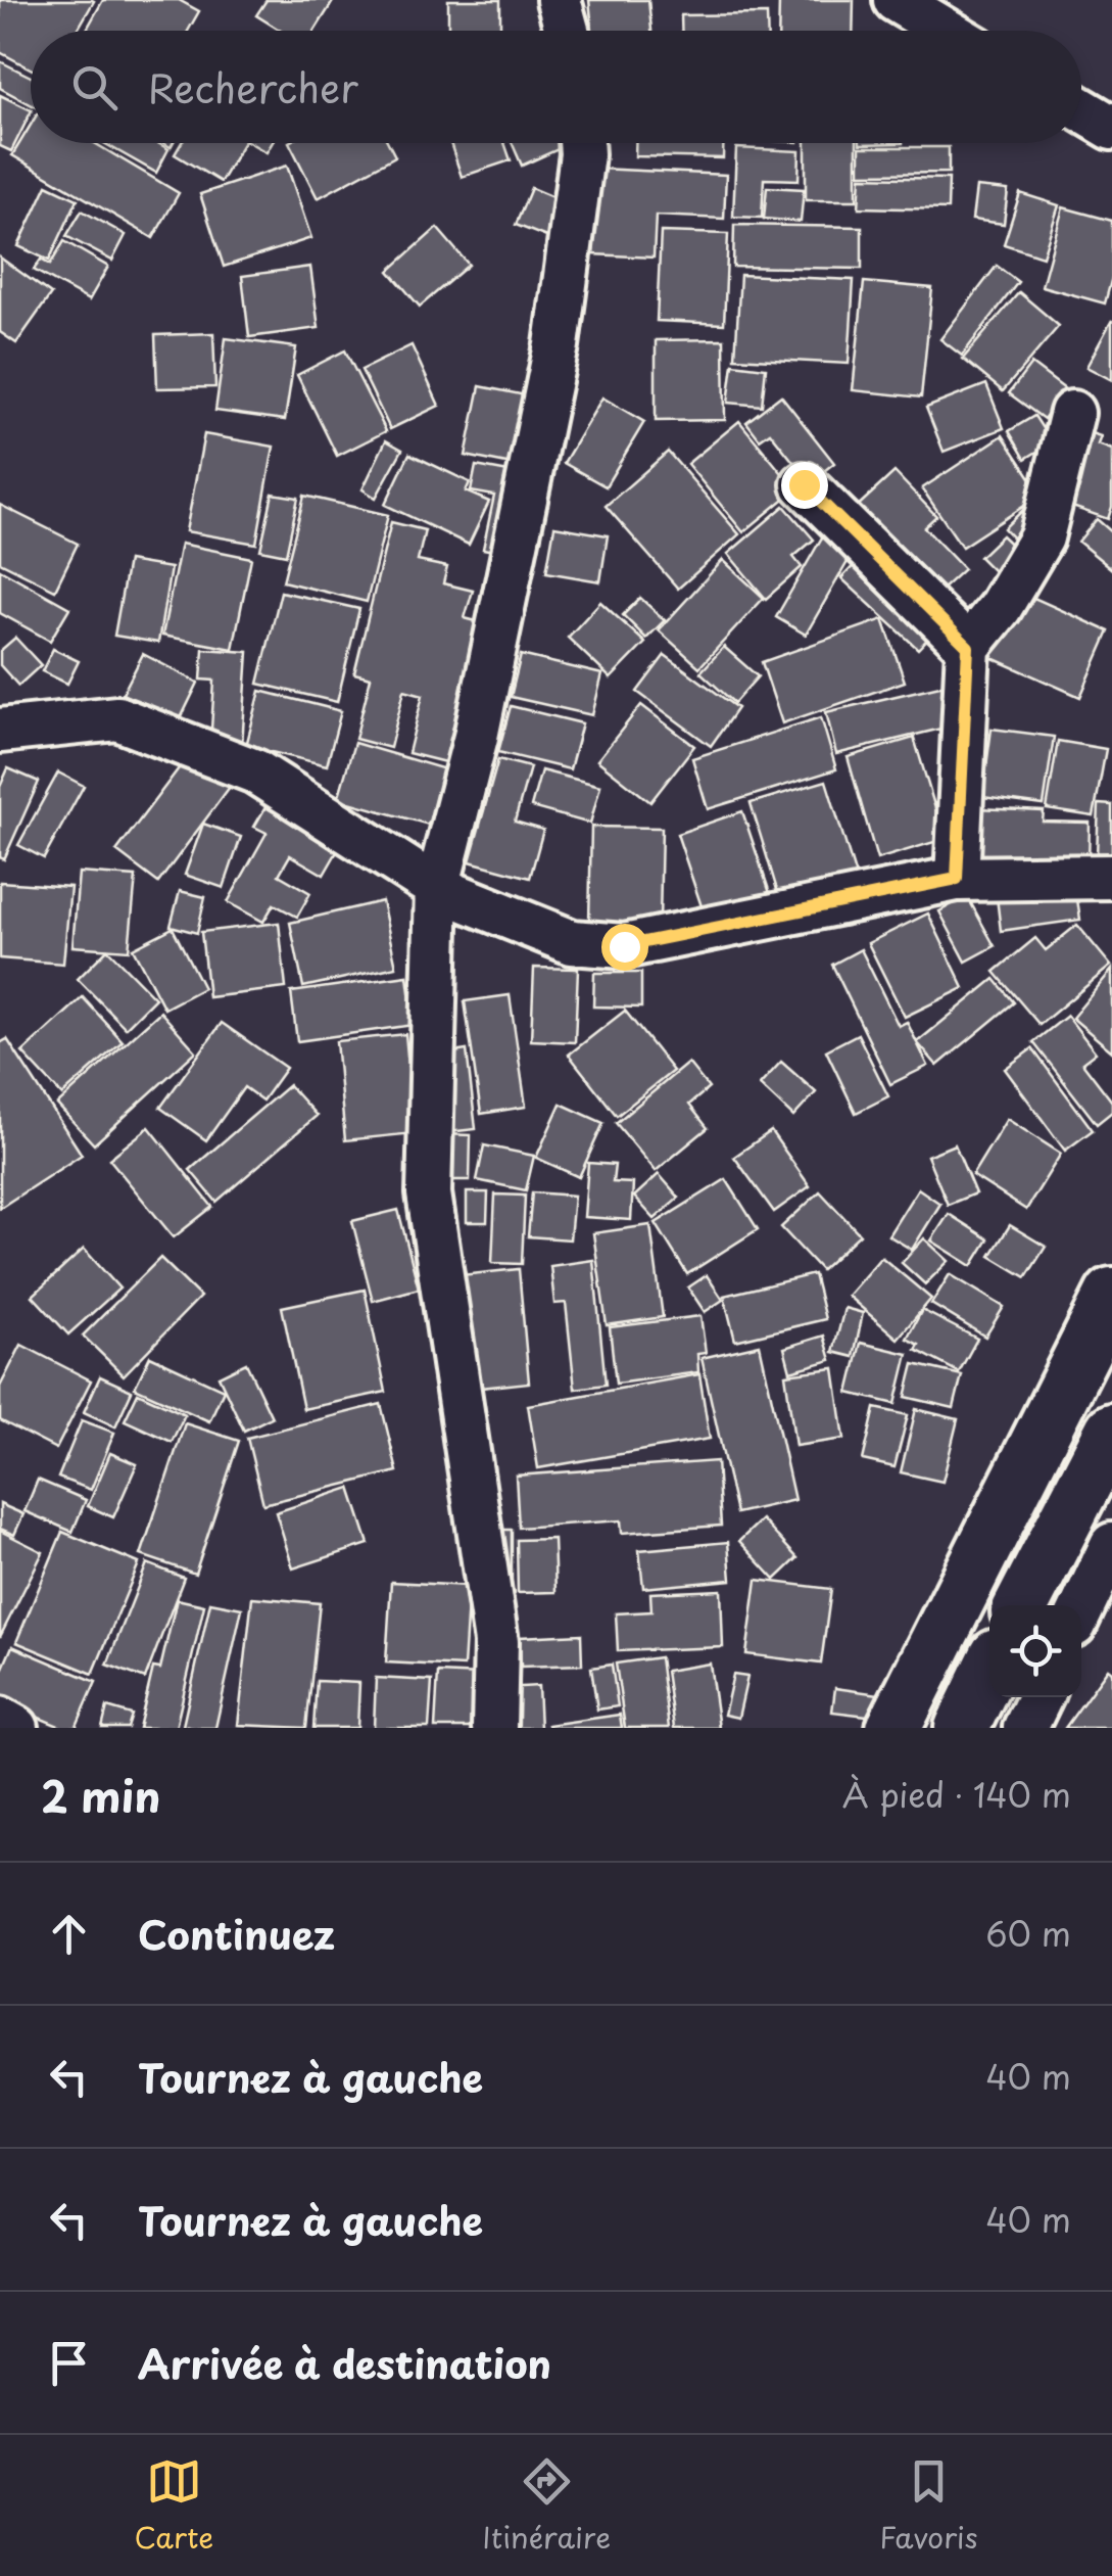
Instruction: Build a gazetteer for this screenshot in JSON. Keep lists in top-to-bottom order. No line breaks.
{"page":{"search":"Rechercher","heading":["2 min","À pied · 140 m"],"list":[["Continuez","60 m"],["Tournez à gauche","40 m"],["Tournez à gauche","40 m"],"Arrivée à destination"],"nav":["Carte","Itinéraire","Favoris"]}}
